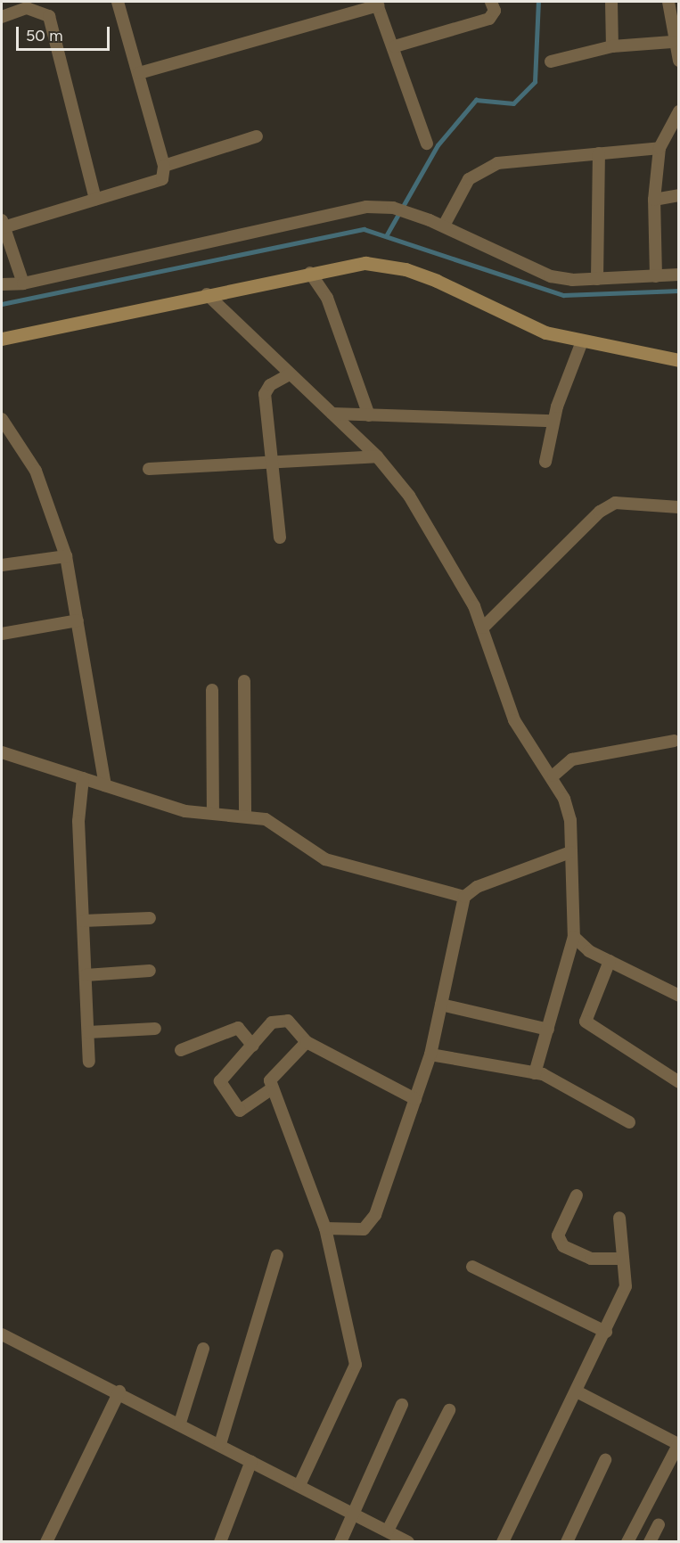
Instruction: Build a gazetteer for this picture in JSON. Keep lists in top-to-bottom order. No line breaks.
{"scale_bar":"50 m"}
